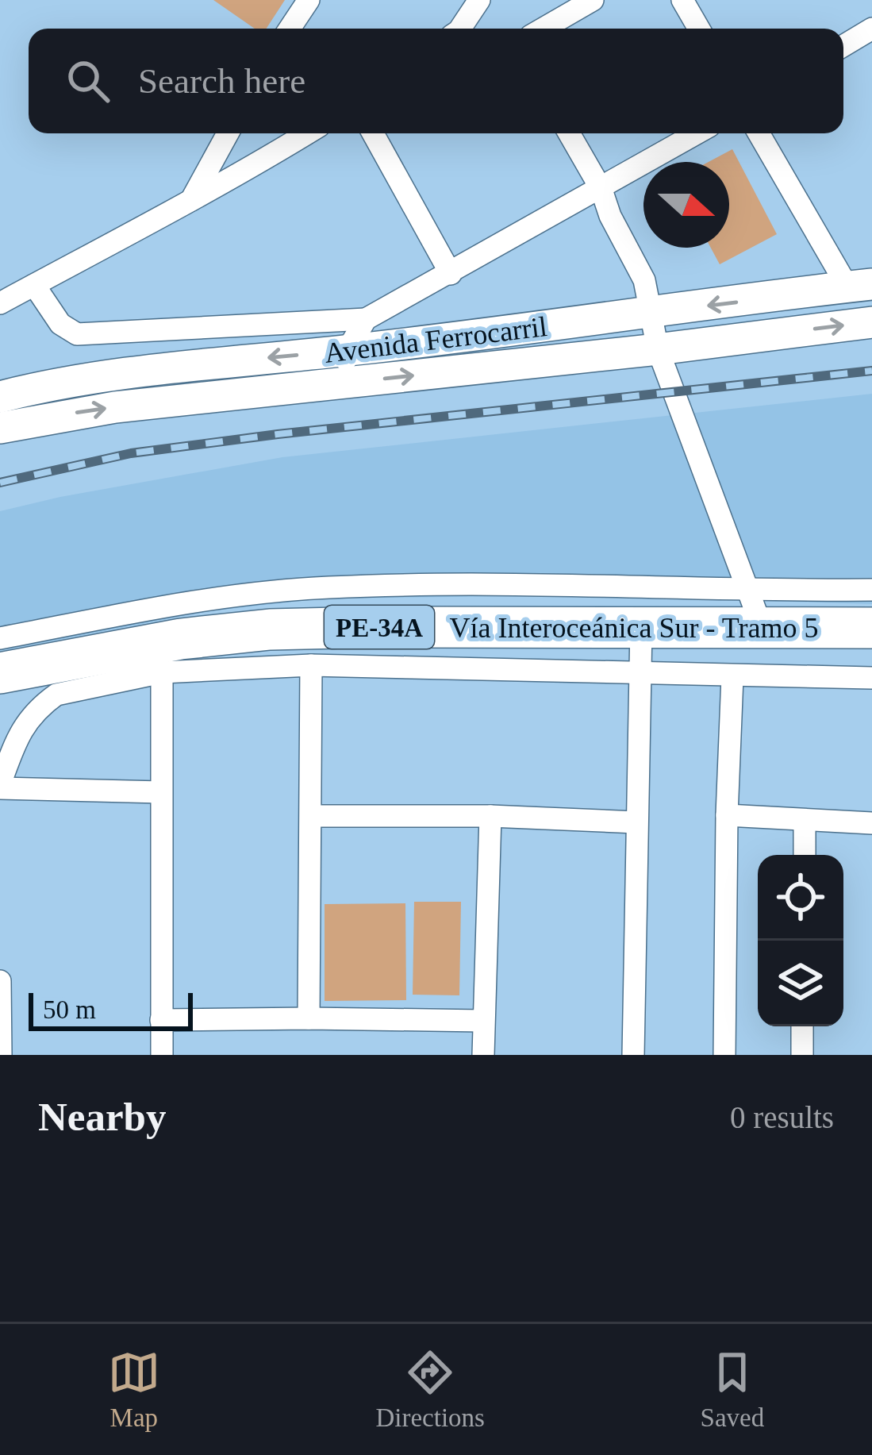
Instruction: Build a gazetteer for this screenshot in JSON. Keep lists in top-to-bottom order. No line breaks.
{"streets":{"highway":["PE-34A","Vía Interoceánica Sur - Tramo 5"],"main road":["Avenida Ferrocarril"]},"scale_bar":"50 m","north":"right","page":{"search":"Search here","scale":"50 m","heading":["Nearby","0 results"],"nav":["Map","Directions","Saved"]}}
